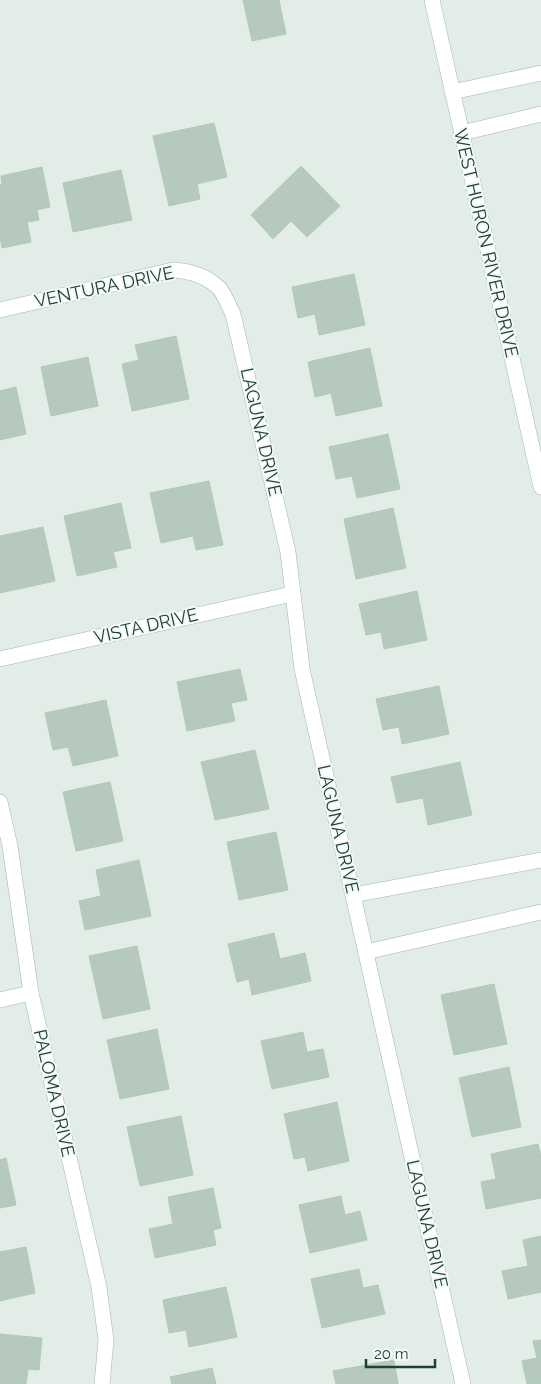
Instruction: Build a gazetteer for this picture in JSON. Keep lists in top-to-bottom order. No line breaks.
{"streets":{"street":["WEST HURON RIVER DRIVE","VENTURA DRIVE","LAGUNA DRIVE","VISTA DRIVE","PALOMA DRIVE"]},"crossings":[["VENTURA DRIVE","LAGUNA DRIVE"],["LAGUNA DRIVE","VISTA DRIVE"]],"scale_bar":"20 m"}
